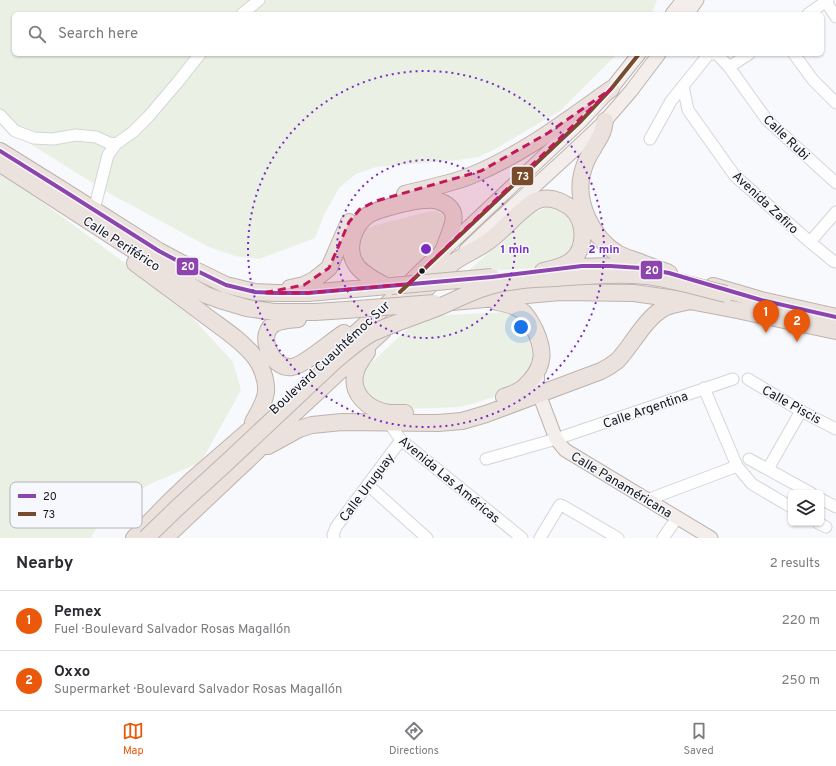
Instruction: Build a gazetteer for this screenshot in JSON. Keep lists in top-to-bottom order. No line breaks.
{"streets":{"highway":["Calle Periférico","Boulevard Cuauhtémoc Sur"],"main road":["Calle Panaméricana"],"street":["Calle Rubi","Avenida Zafiro","Calle Piscis","Calle Argentina","Avenida Las Américas","Calle Uruguay"]},"crossings":[["Calle Argentina","Calle Panaméricana"],["Avenida Las Américas","Calle Uruguay"]],"lines":["transit line 73","transit line 20"],"legend":["20","73"],"page":{"search":"Search here","pins":["1","2"],"heading":["Nearby","2 results"],"list":[{"mark":"1","name":"Pemex","note":"Fuel · Boulevard Salvador Rosas Magallón","value":"220 m"},{"mark":"2","name":"Oxxo","note":"Supermarket · Boulevard Salvador Rosas Magallón","value":"250 m"}],"nav":["Map","Directions","Saved"]},"rings":["1 min","2 min"]}
